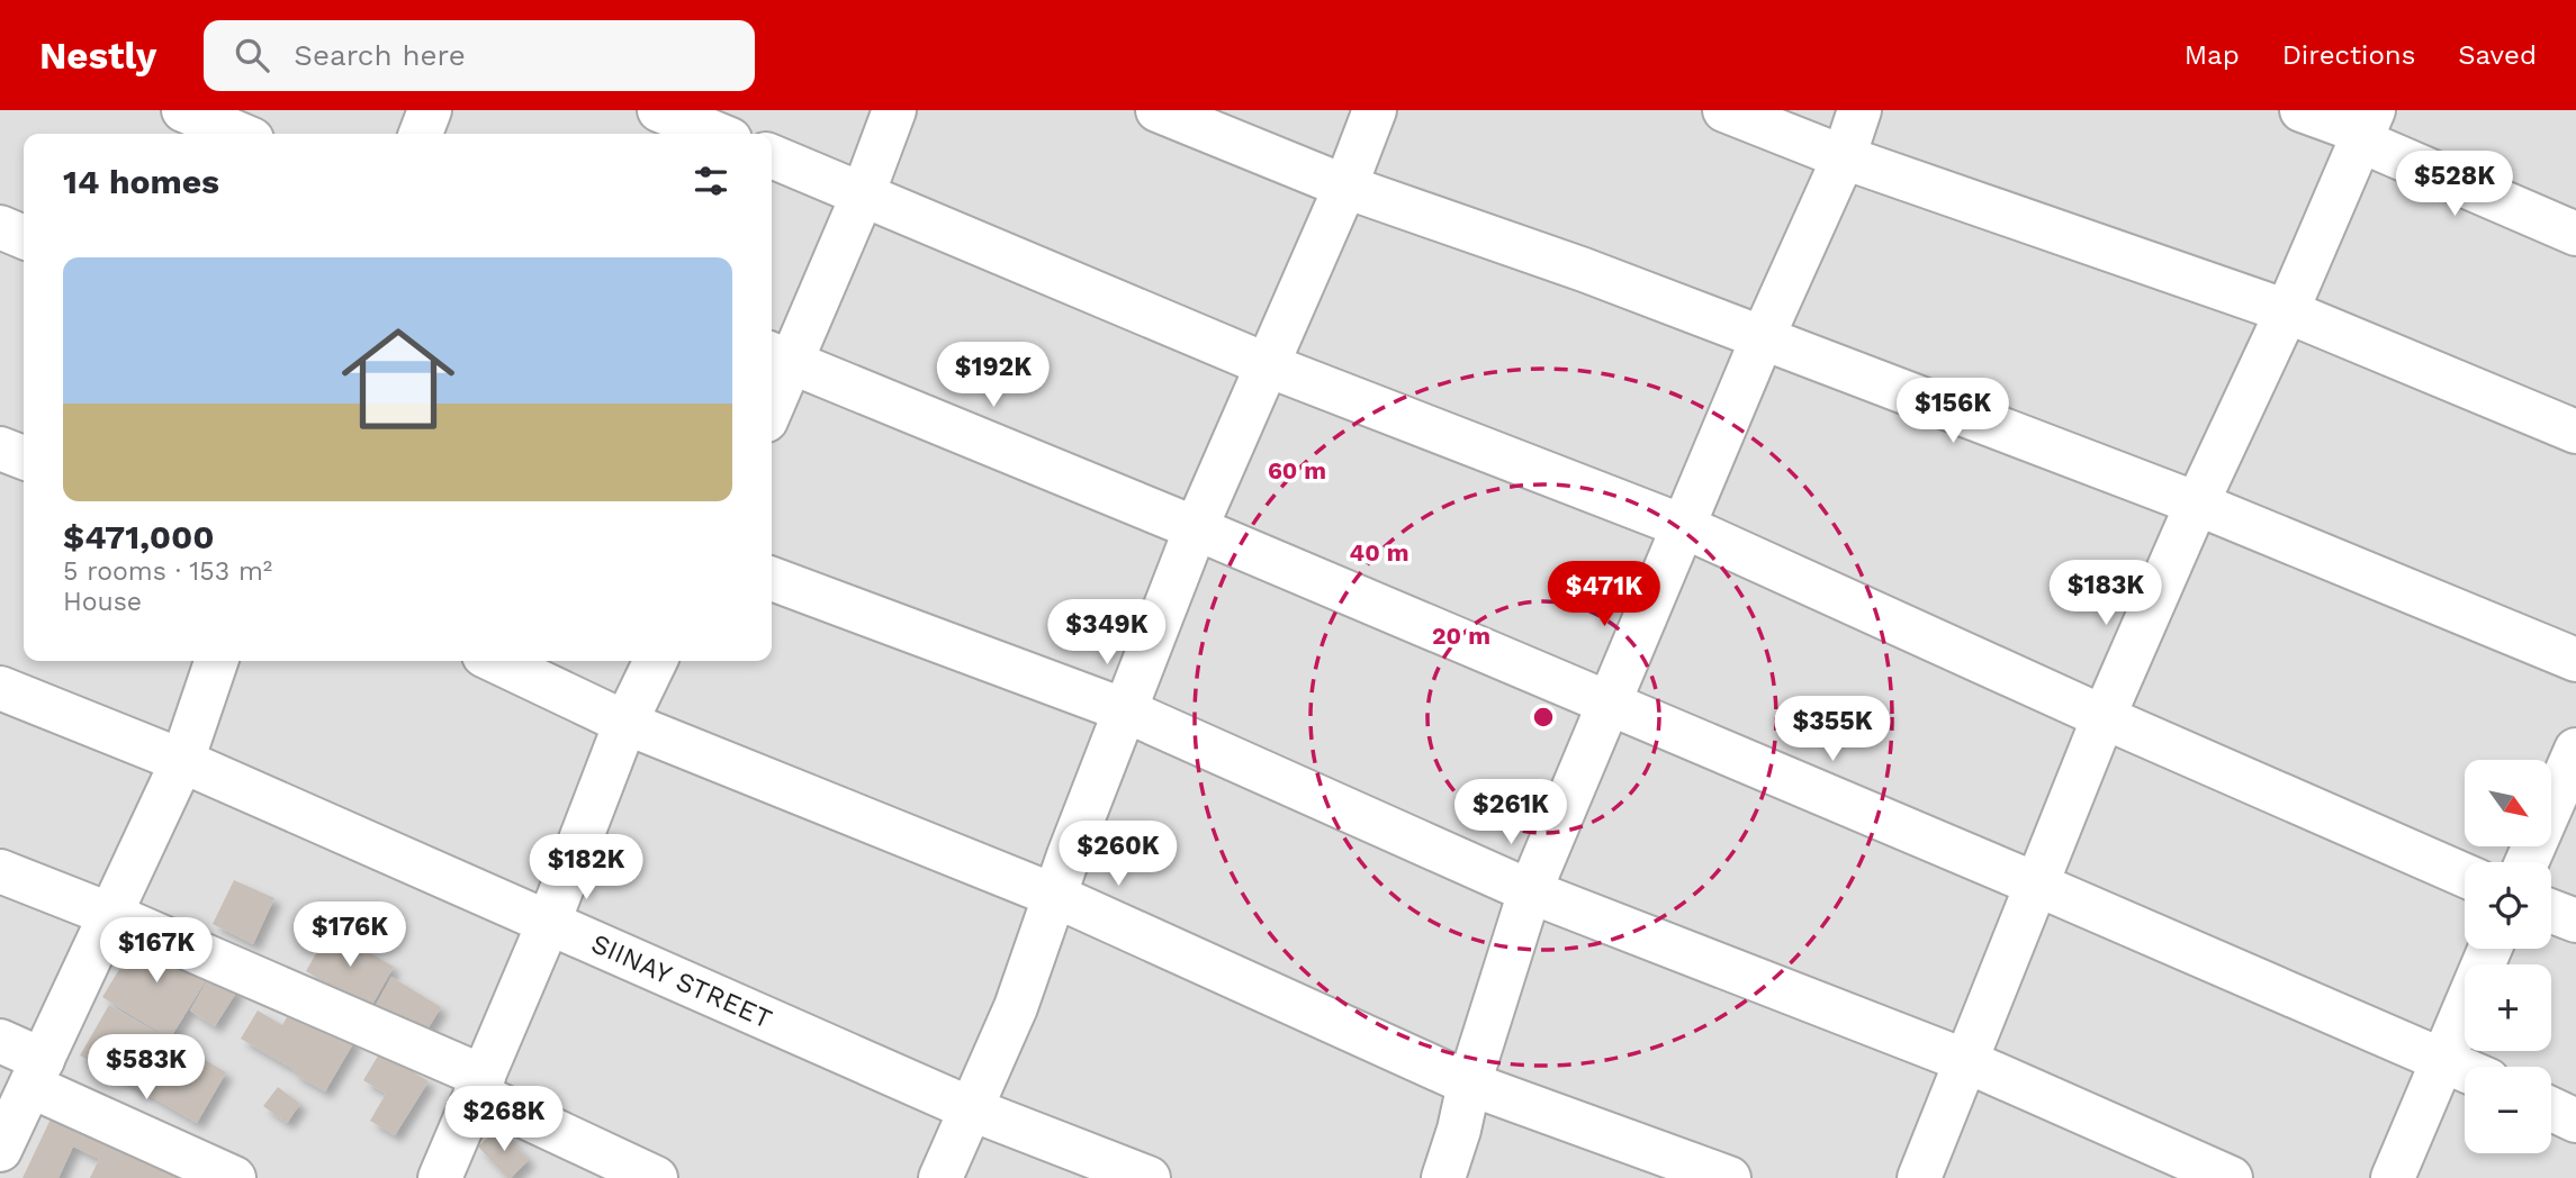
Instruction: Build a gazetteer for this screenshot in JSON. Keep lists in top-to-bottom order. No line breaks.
{"streets":{"street":["SIINAY STREET"]},"north":"bottom right","page":{"header":"Nestly","search":"Search here","nav":["Map","Directions","Saved"],"heading":"14 homes","price":["$528K","$192K","$156K","$183K","$471K","$349K","$355K","$261K","$260K","$182K","$176K","$167K","$583K","$268K"],"list":[{"name":"$471,000","note":"5 rooms · 153 m² · House"}],"map_buttons":["+","−"]},"rings":["60 m","40 m","20 m"]}
